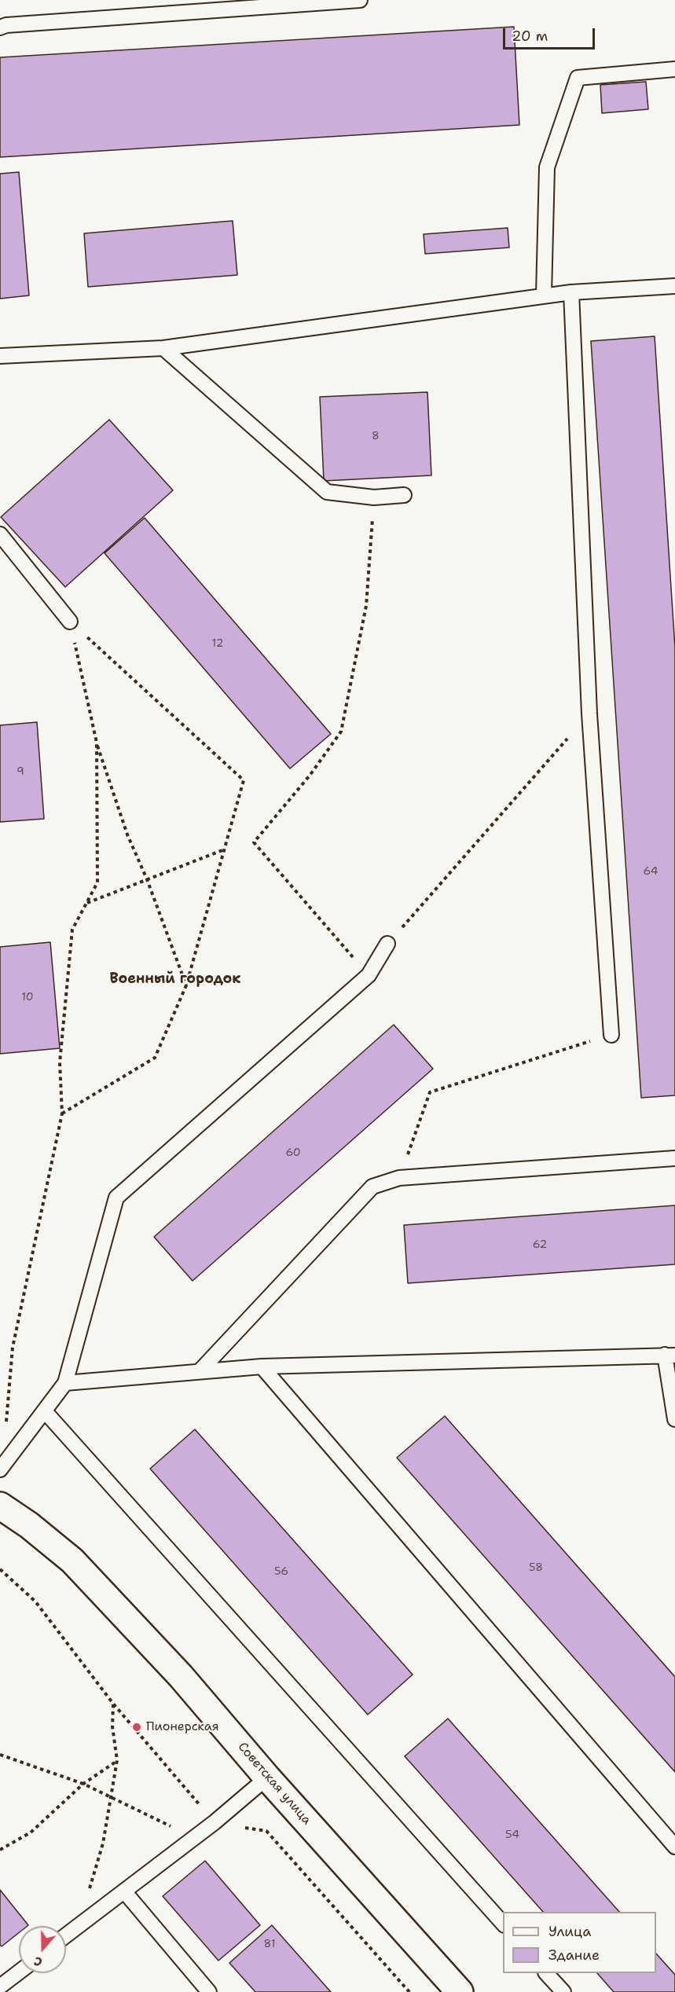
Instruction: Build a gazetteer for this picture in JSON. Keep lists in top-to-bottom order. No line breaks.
{"streets":{"street":["Советская улица"]},"districts":["Военный городок"],"places":["Пионерская"],"house_numbers":["8","12","9","64","10","60","62","58","56","54","81"],"legend":["Улица","Здание"],"scale_bar":"20 m","north":"bottom"}
